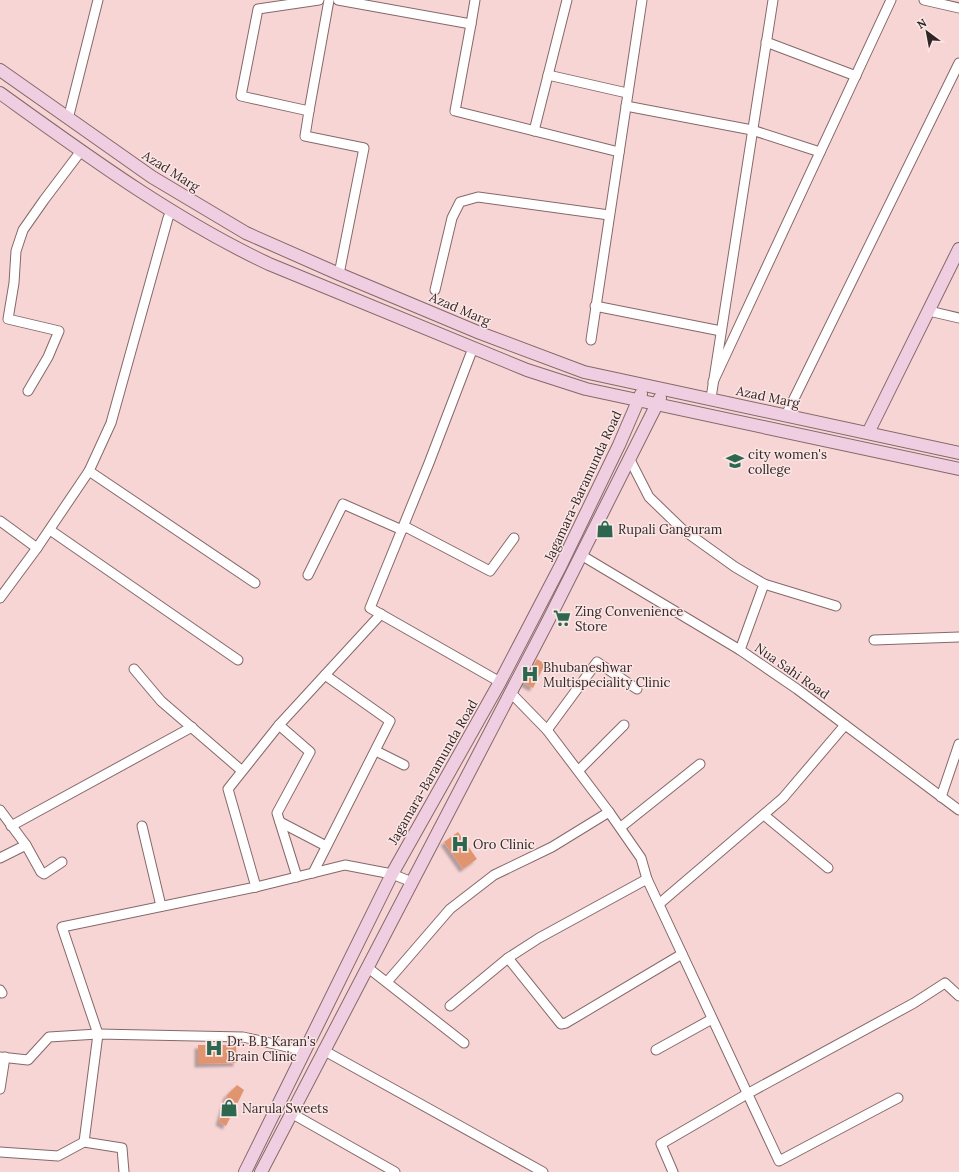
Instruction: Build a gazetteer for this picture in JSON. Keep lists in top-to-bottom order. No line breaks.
{"streets":{"street":["Azad Marg","Jagamara-Baramunda Road","Nua Sahi Road"]},"crossings":[["Azad Marg","Jagamara-Baramunda Road"]],"places":{"school or university":["city women's college"],"shop":["Rupali Ganguram","Narula Sweets"],"supermarket":["Zing Convenience Store"],"hospital":["Bhubaneshwar Multispeciality Clinic","Oro Clinic","Dr. B B Karan's Brain Clinic"]},"north":"top left"}
